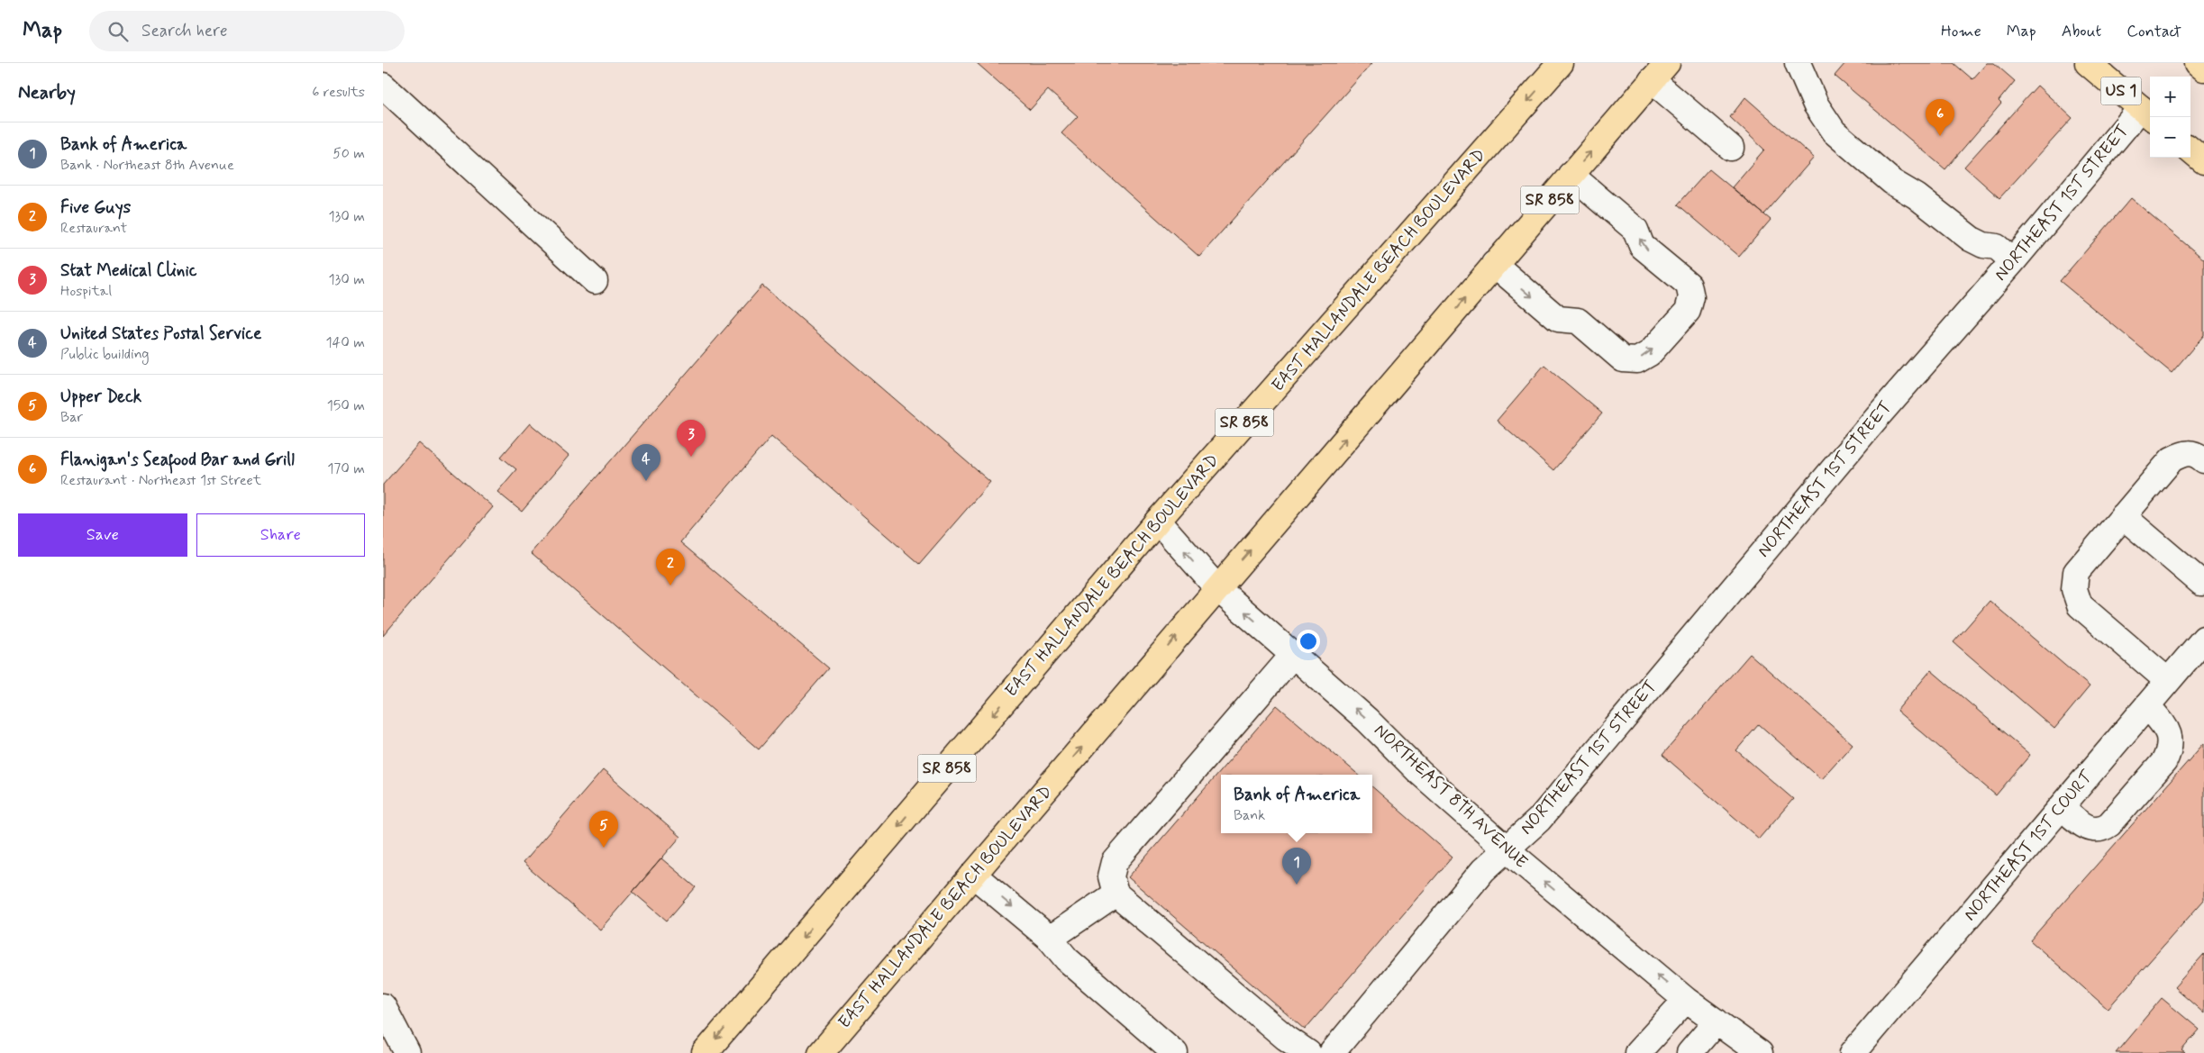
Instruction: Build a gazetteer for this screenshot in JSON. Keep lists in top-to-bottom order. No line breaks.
{"streets":{"main road":["US 1","SR 858","EAST HALLANDALE BEACH BOULEVARD"],"street":["NORTHEAST 1ST STREET","NORTHEAST 8TH AVENUE","NORTHEAST 1ST COURT"]},"crossings":[["US 1","NORTHEAST 1ST STREET"],["NORTHEAST 1ST STREET","NORTHEAST 8TH AVENUE"],["EAST HALLANDALE BEACH BOULEVARD","NORTHEAST 8TH AVENUE"]],"one_way":["NORTHEAST 8TH AVENUE"],"page":{"header":"Map","search":"Search here","nav":["Home","Map","About","Contact"],"heading":["Nearby","6 results"],"map_buttons":["+","−"],"pins":["6","3","4","2","5","1"],"list":[{"mark":"1","name":"Bank of America","note":"Bank · Northeast 8th Avenue","value":"50 m"},{"mark":"2","name":"Five Guys","note":"Restaurant","value":"130 m"},{"mark":"3","name":"Stat Medical Clinic","note":"Hospital","value":"130 m"},{"mark":"4","name":"United States Postal Service","note":"Public building","value":"140 m"},{"mark":"5","name":"Upper Deck","note":"Bar","value":"150 m"},{"mark":"6","name":"Flanigan's Seafood Bar and Grill","note":"Restaurant · Northeast 1st Street","value":"170 m"}],"buttons":["Save","Share"],"popup":["Bank of America","Bank"]}}
